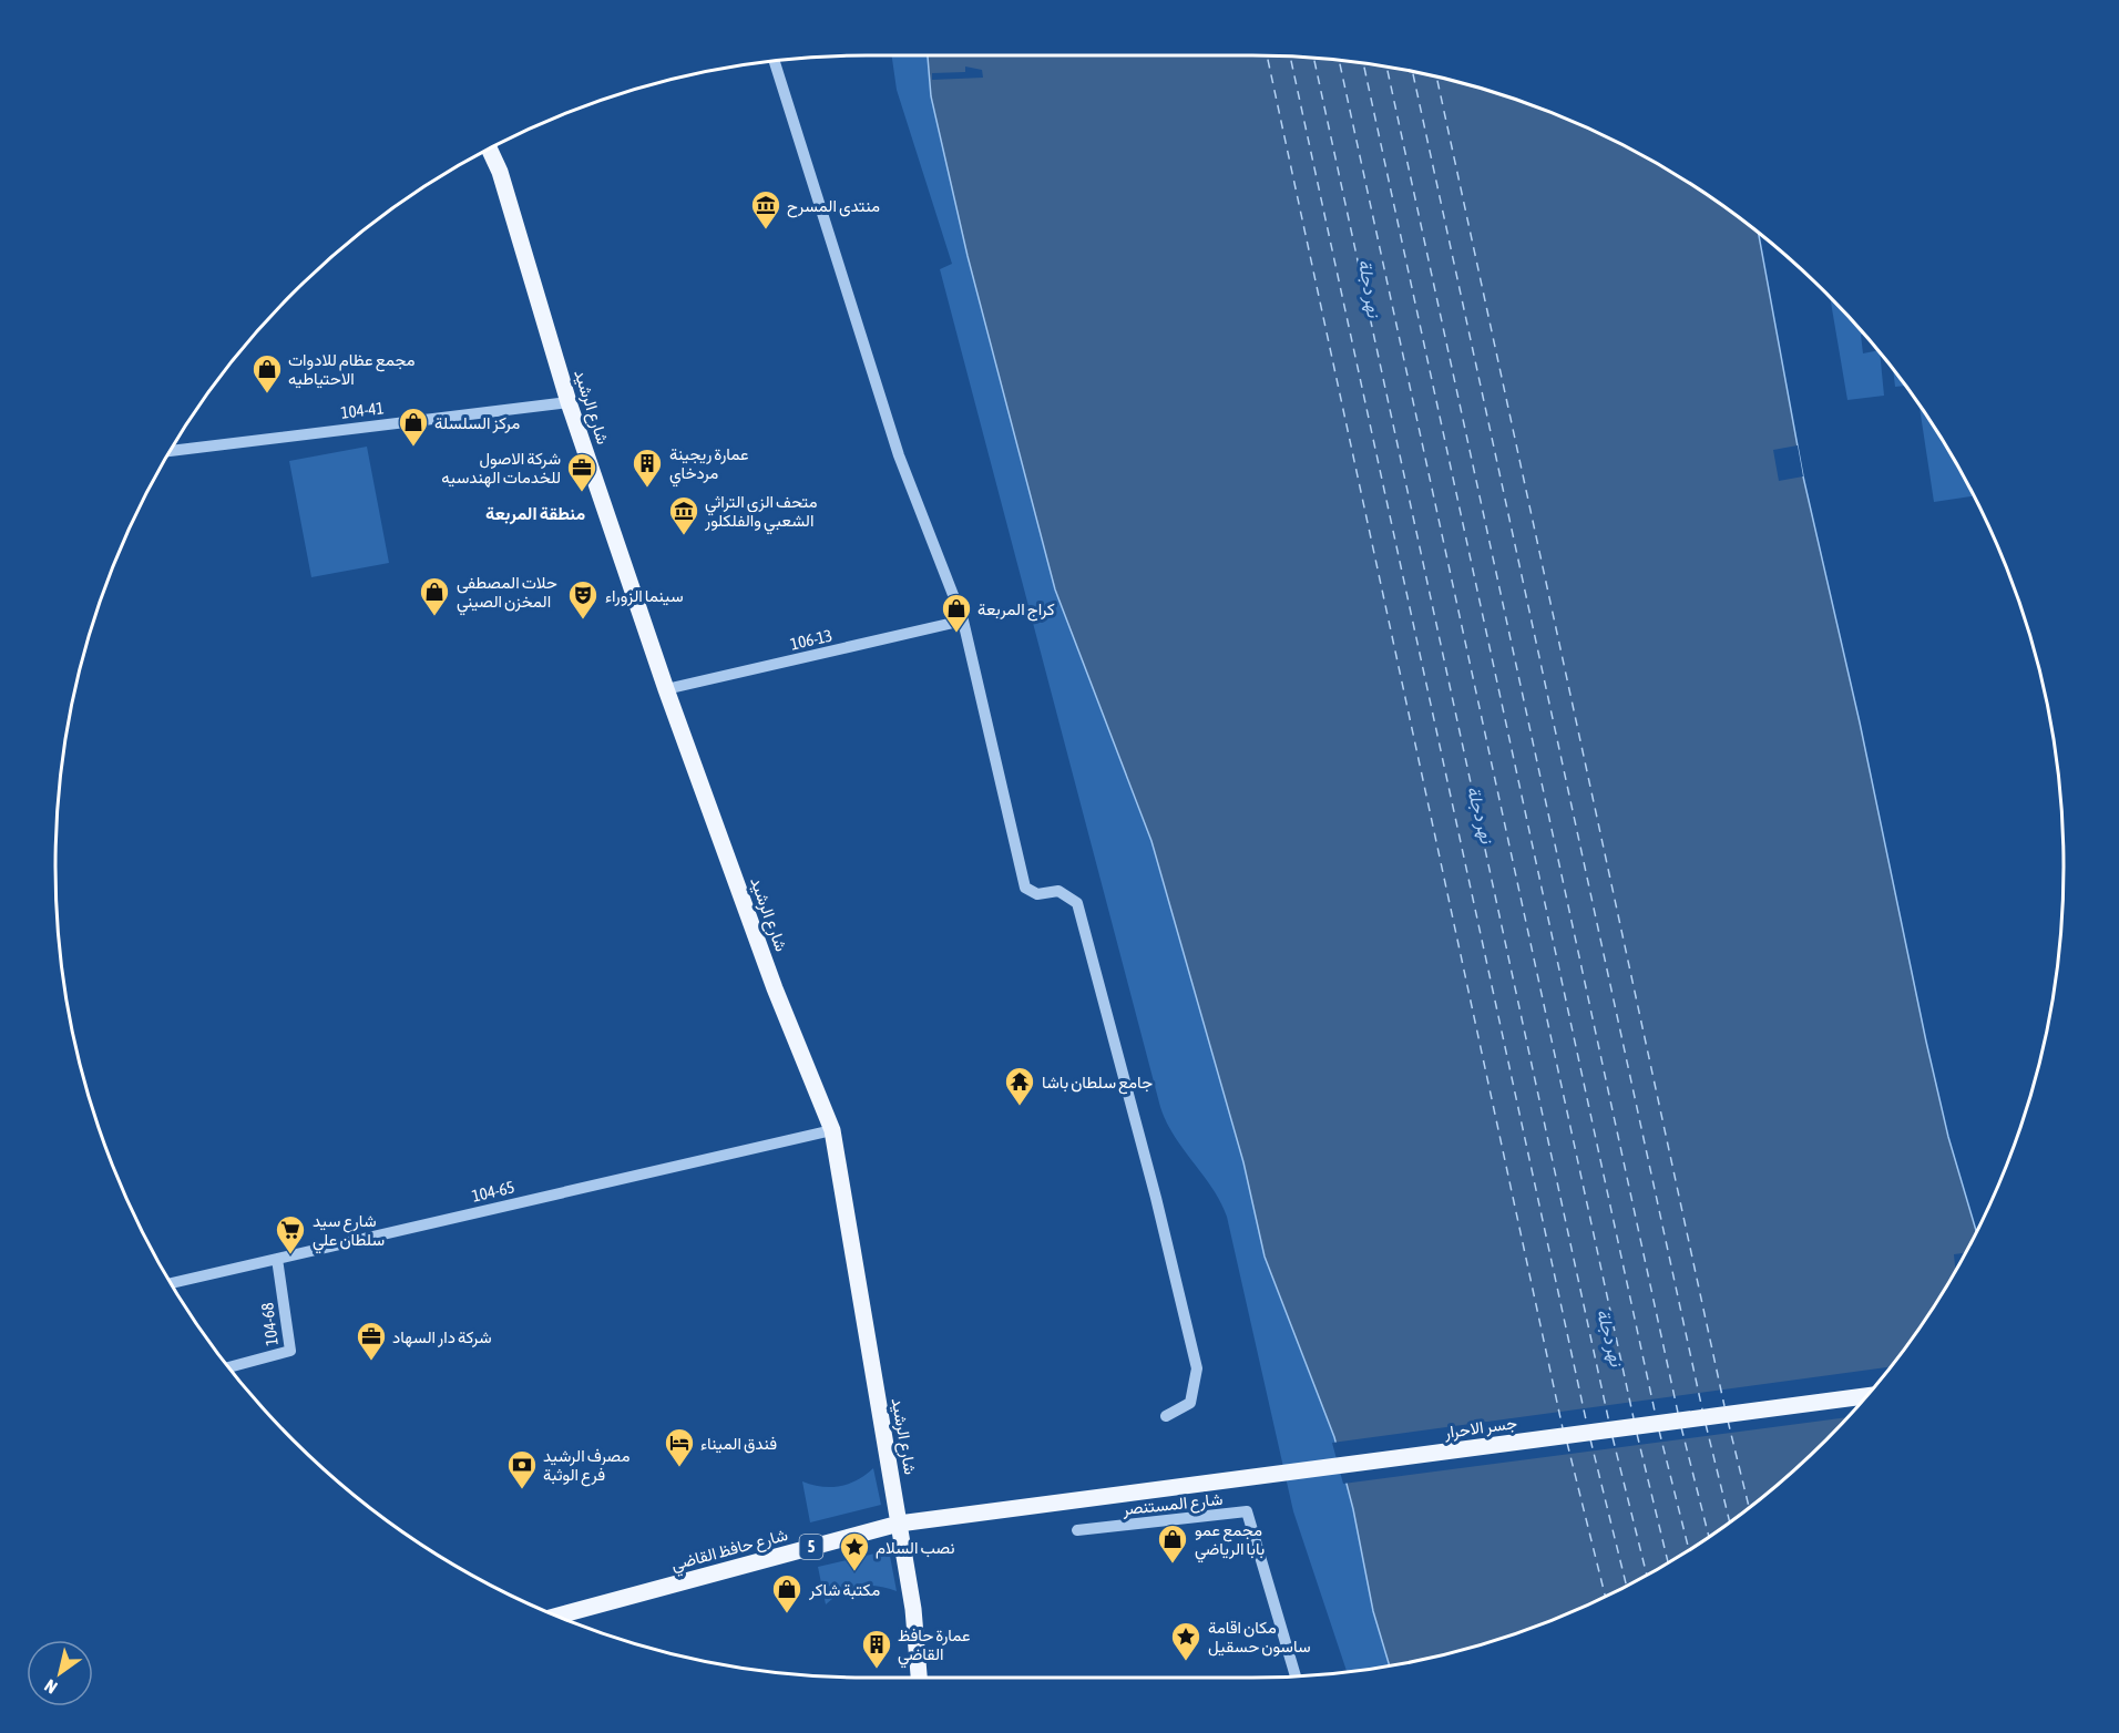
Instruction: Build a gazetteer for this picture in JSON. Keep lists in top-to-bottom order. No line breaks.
{"streets":{"main road":["شارع الرشيد","جسر الاحرار","5","شارع حافظ القاضي"],"street":["104-41","106-13","104-65","104-68","شارع المستنصر"]},"crossings":[["شارع الرشيد","104-41"],["شارع الرشيد","106-13"],["شارع الرشيد","104-65"],["شارع الرشيد","شارع حافظ القاضي"],["104-65","104-68"],["جسر الاحرار","شارع حافظ القاضي"]],"districts":["منطقة المربعة"],"water":["نهر دجلة"],"places":{"museum":["منتدى المسرح","متحف الزي التراثي الشعبي والفلكلور"],"shop":["مجمع عظام للادوات الاحتياطيه","مركز السلسلة","حلات المصطفى المخزن الصيني","كراج المربعة","مجمع عمو بابا الرياضي","مكتبة شاكر"],"building":["عمارة ريجينة مردخاي","عمارة حافظ القاضي"],"office":["شركة الاصول للخدمات الهندسيه","شركة دار السهاد"],"theatre":["سينما الزوراء"],"temple":["جامع سلطان باشا"],"supermarket":["شارع سيد سلطان علي"],"hotel":["فندق الميناء"],"bank":["مصرف الرشيد فرع الوثبة"],"place":["نصب السلام","مكان اقامة ساسون حسقيل"]},"north":"bottom left"}
